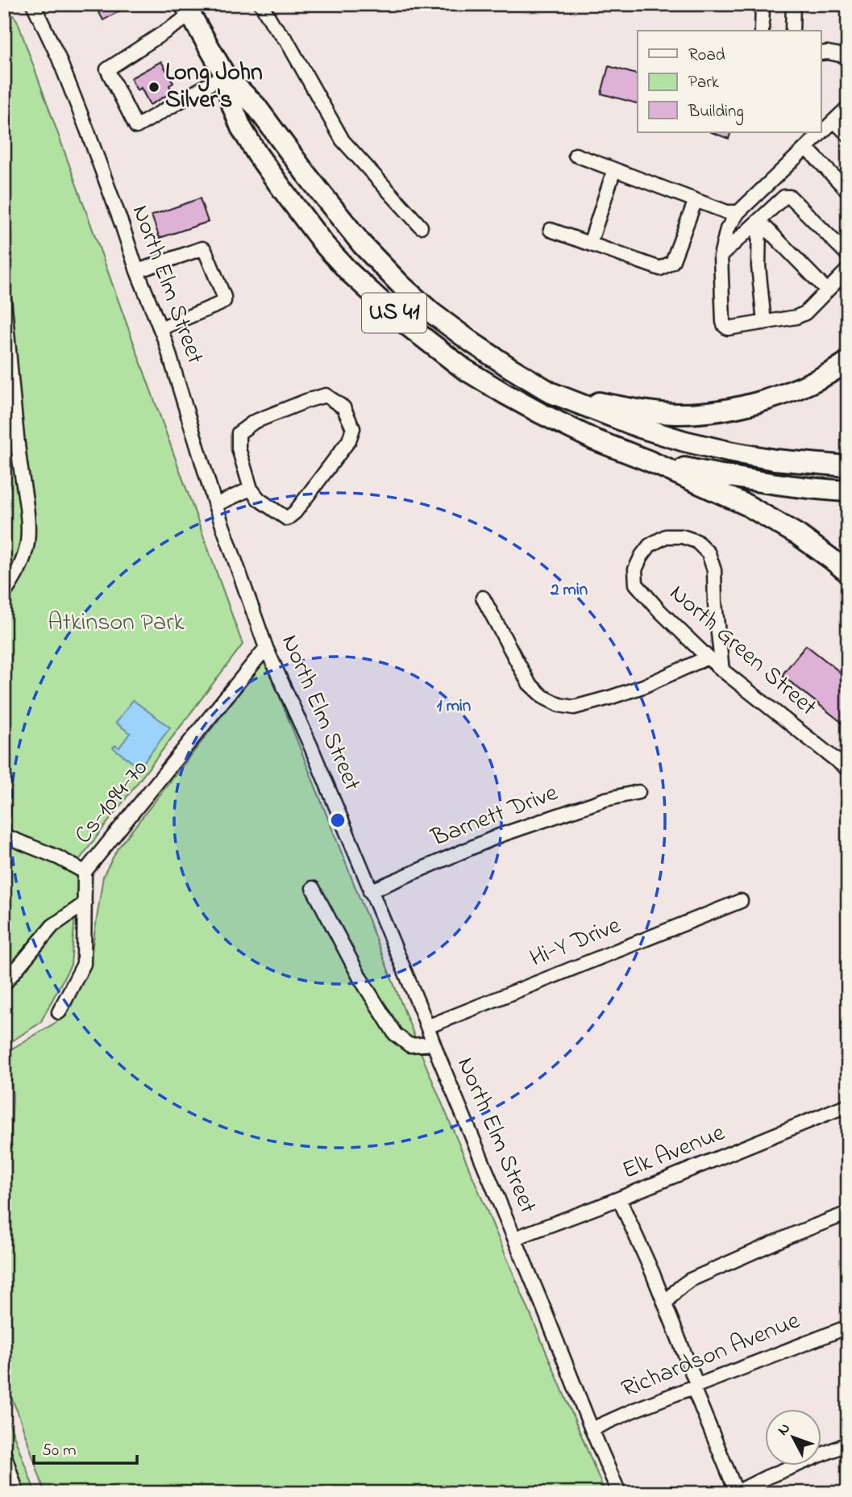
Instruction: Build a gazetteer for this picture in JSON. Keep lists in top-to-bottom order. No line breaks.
{"streets":{"highway":["US 41"],"street":["North Elm Street","North Green Street","Cs-1094-70","Barnett Drive","Hi-Y Drive","Elk Avenue","Richardson Avenue"]},"crossings":[["North Elm Street","Cs-1094-70"],["North Elm Street","Barnett Drive"],["North Elm Street","Hi-Y Drive"],["North Elm Street","Elk Avenue"],["North Elm Street","Richardson Avenue"]],"parks":["Atkinson Park"],"places":["Long John Silver's"],"legend":["Road","Park","Building"],"scale_bar":"50 m","north":"top left","rings":["2 min","1 min"]}
